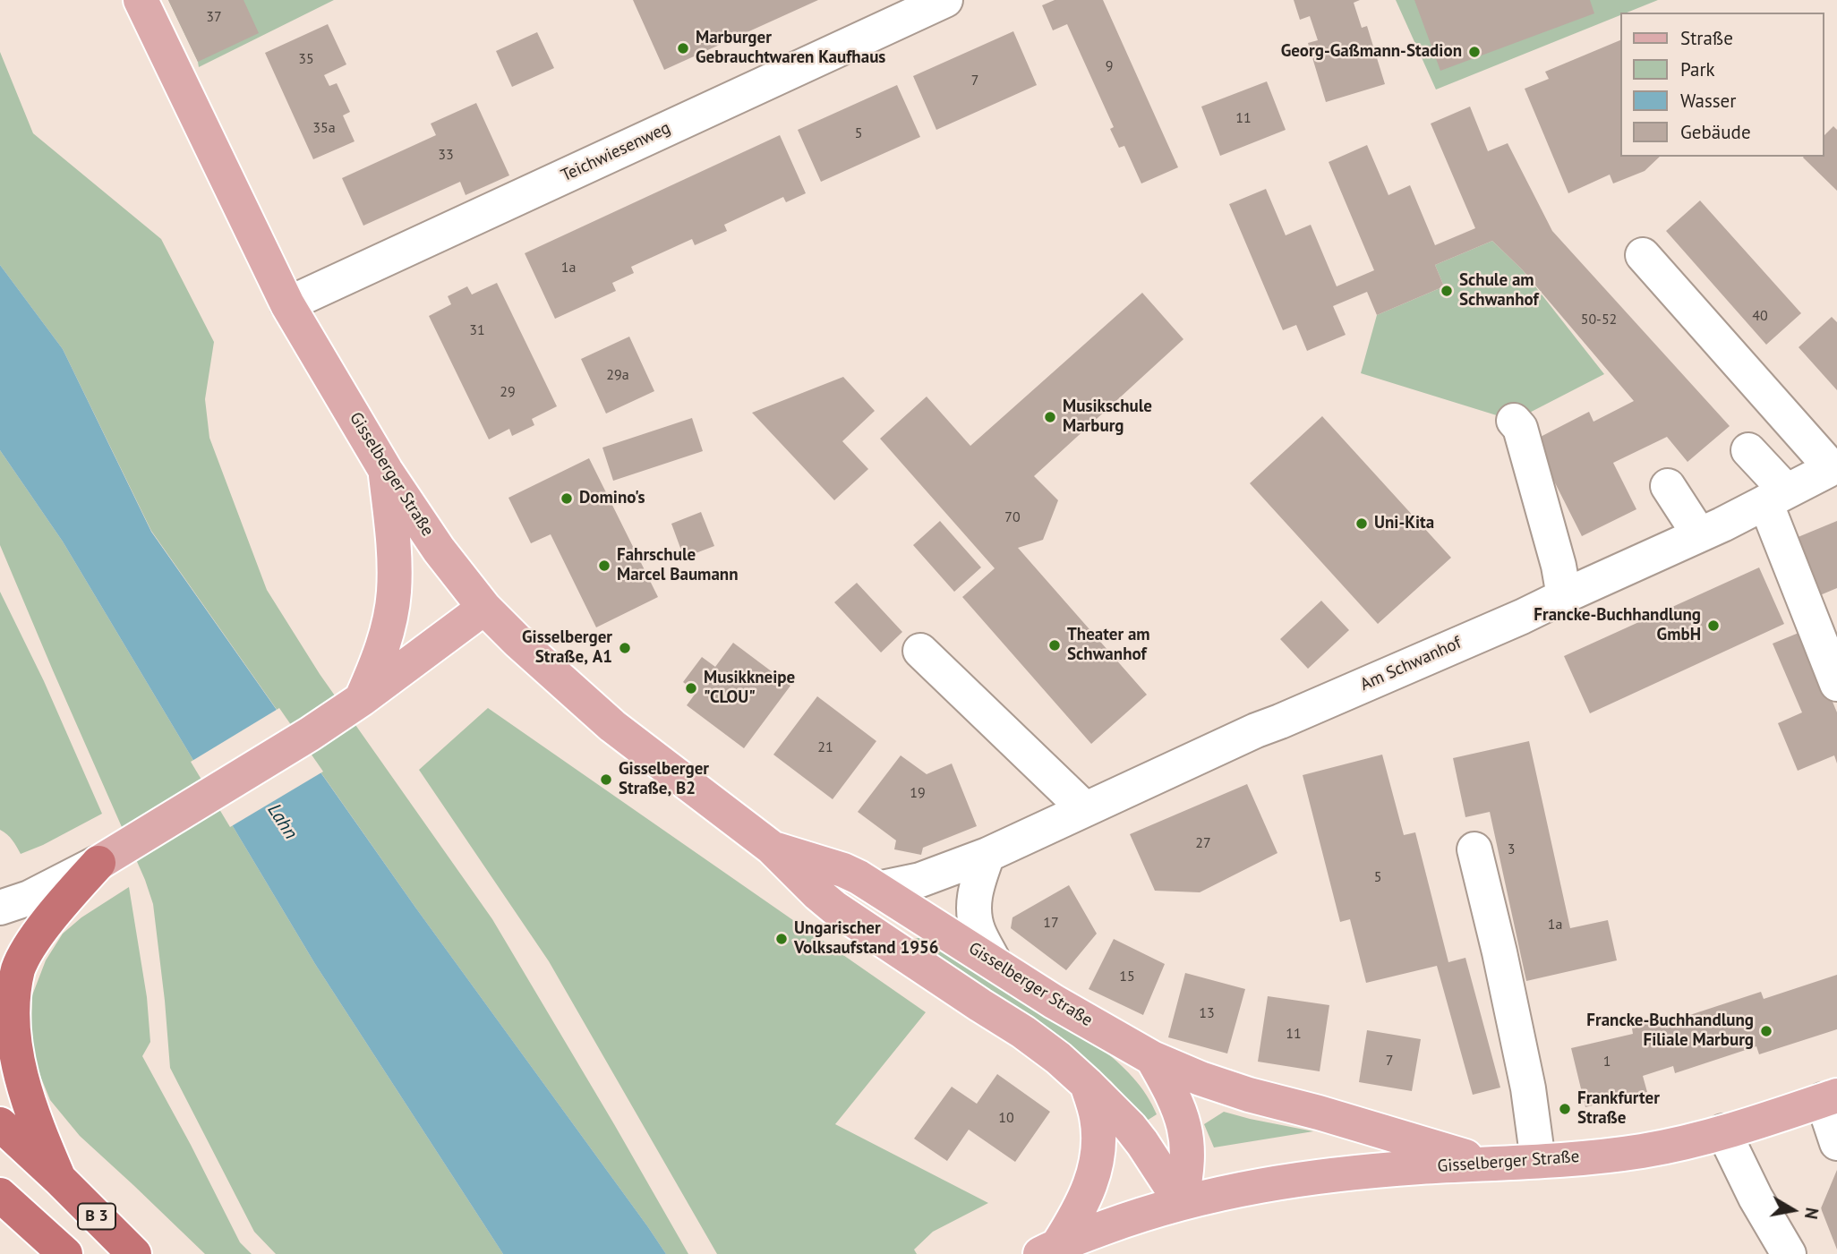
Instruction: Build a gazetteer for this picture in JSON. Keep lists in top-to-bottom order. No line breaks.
{"streets":{"highway":["B 3"],"main road":["Gisselberger Straße"],"street":["Teichwiesenweg","Am Schwanhof"]},"crossings":[["Teichwiesenweg","Gisselberger Straße"],["Gisselberger Straße","Am Schwanhof"]],"water":["Lahn"],"places":["Marburger Gebrauchtwaren Kaufhaus","Georg-Gaßmann-Stadion","Schule am Schwanhof","Musikschule Marburg","Domino's","Uni-Kita","Fahrschule Marcel Baumann","Francke-Buchhandlung GmbH","Theater am Schwanhof","Gisselberger Straße, A1","Musikkneipe \"CLOU\"","Gisselberger Straße, B2","Ungarischer Volksaufstand 1956","Francke-Buchhandlung Filiale Marburg","Frankfurter Straße"],"house_numbers":["37","35","9","7","11","35a","5","33","1a","40","50-52","31","29a","29","70","21","19","27","3","5","17","1a","15","13","11","7","1","10"],"legend":["Straße","Park","Wasser","Gebäude"],"north":"right"}
